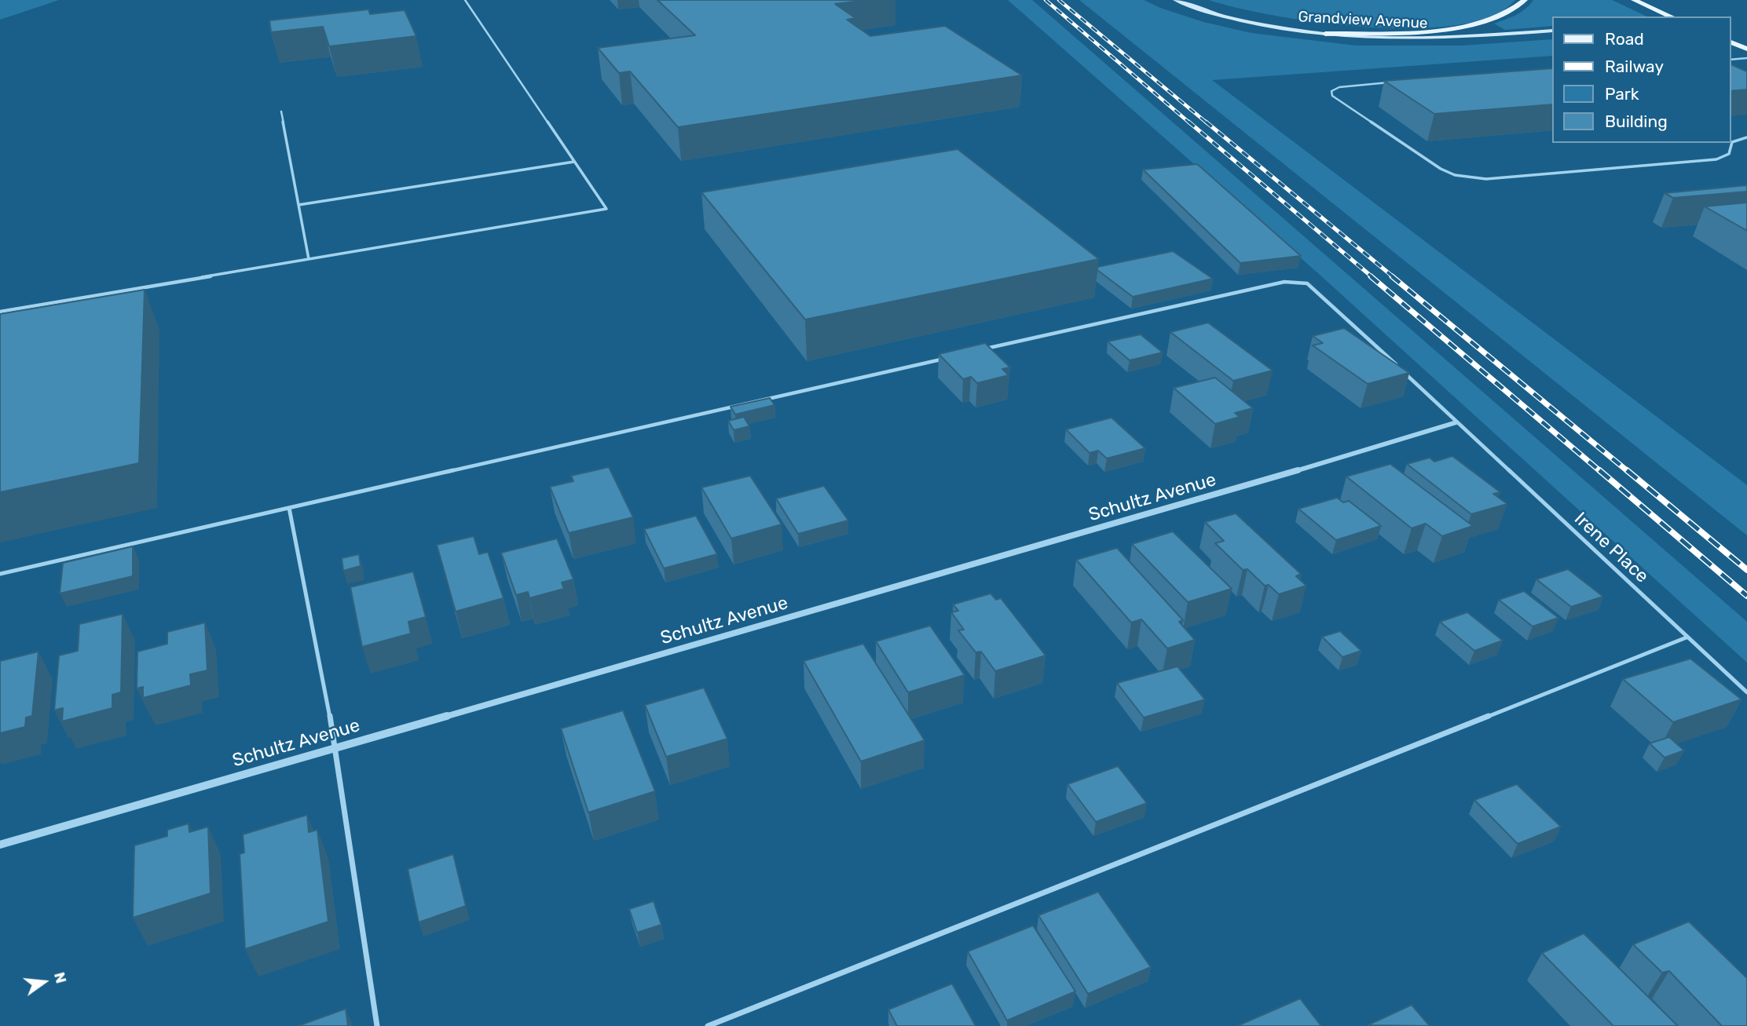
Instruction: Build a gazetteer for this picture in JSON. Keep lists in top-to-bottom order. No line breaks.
{"streets":{"main road":["Grandview Avenue"],"street":["Schultz Avenue"],"lane":["Irene Place"]},"crossings":[["Schultz Avenue","Irene Place"]],"legend":["Road","Railway","Park","Building"],"north":"right"}
